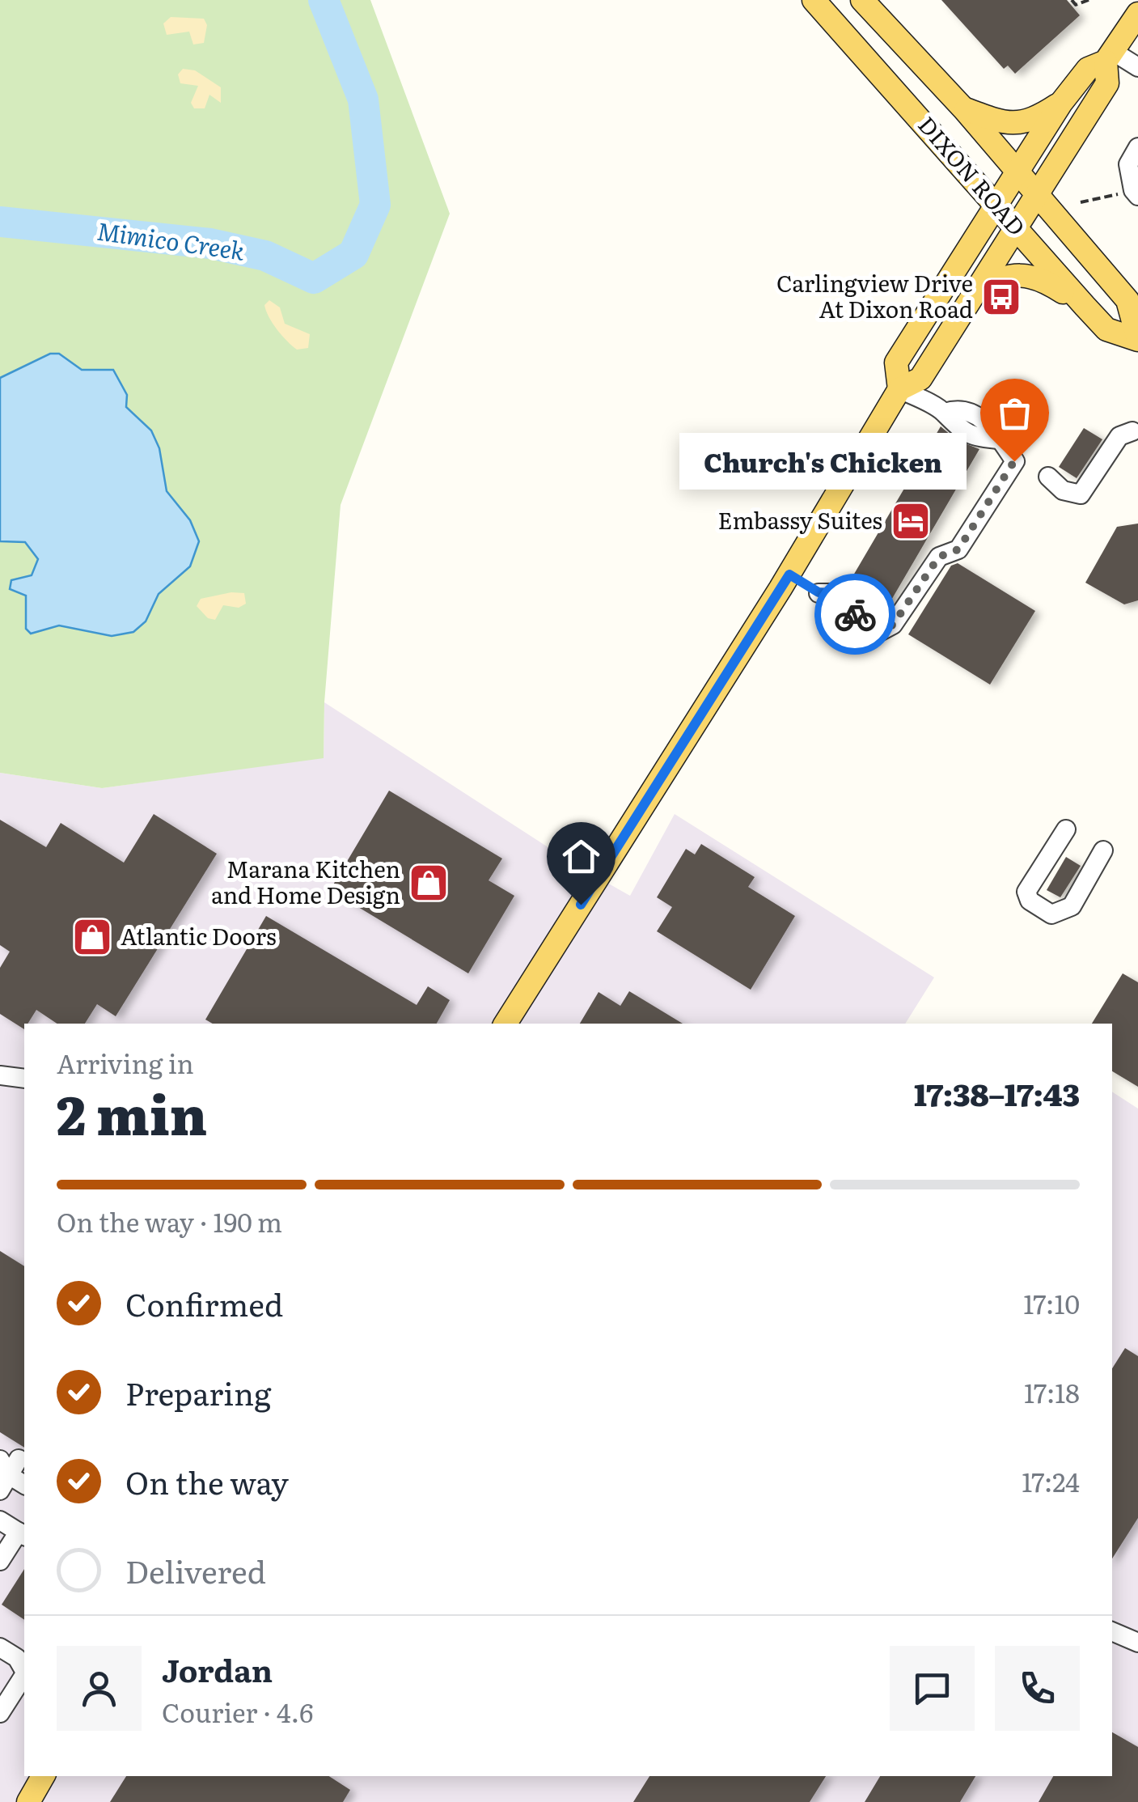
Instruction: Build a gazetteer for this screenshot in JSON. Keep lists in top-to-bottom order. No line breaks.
{"streets":{"main road":["DIXON ROAD"]},"water":["Mimico Creek"],"places":{"bus stop":["Carlingview Drive At Dixon Road"],"other":["Church's Chicken"],"hotel":["Embassy Suites"],"shop":["Marana Kitchen and Home Design","Atlantic Doors"]},"page":{"bubble":"Church's Chicken","heading":["2 min","Arriving in","17:38–17:43"],"panel":["Jordan","Courier · 4.6"],"bar":"On the way · 190 m","list":[["Confirmed","17:10"],["Preparing","17:18"],["On the way","17:24"],"Delivered"]}}
